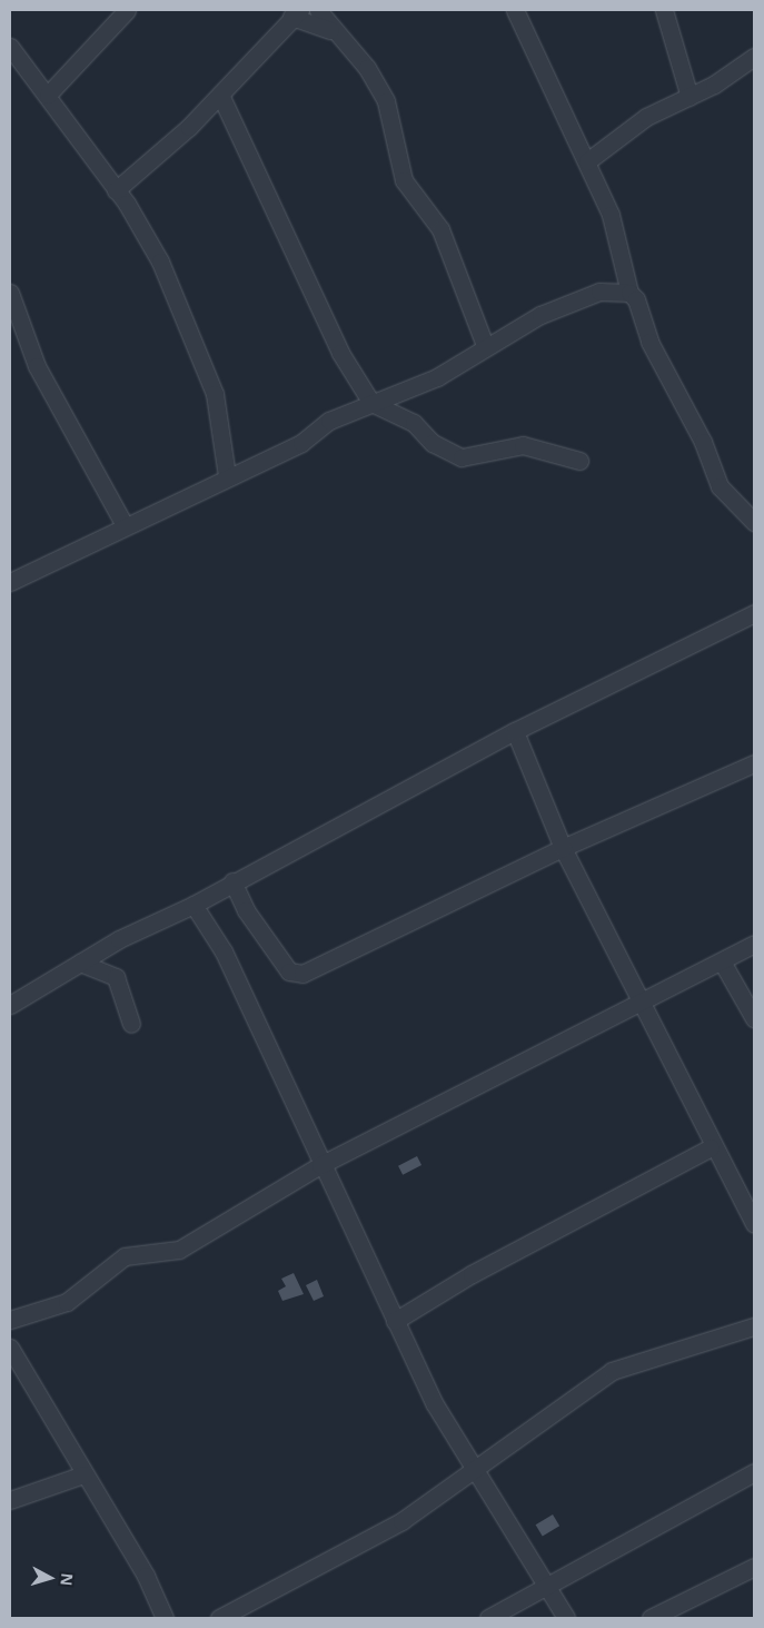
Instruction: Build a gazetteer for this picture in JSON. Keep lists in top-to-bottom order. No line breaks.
{"north":"right"}
